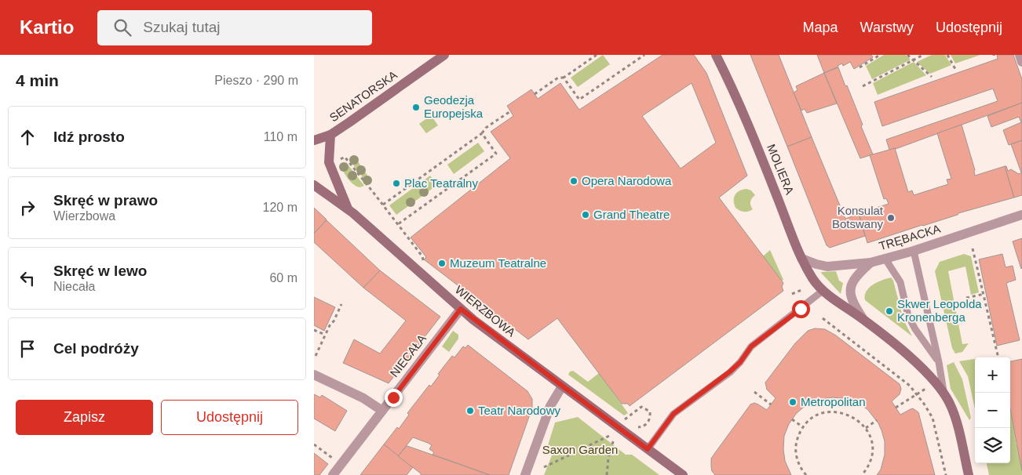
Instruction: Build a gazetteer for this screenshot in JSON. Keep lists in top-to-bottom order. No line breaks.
{"streets":{"street":["SENATORSKA","MOLIERA","TRĘBACKA","WIERZBOWA","NIECAŁA"]},"crossings":[["MOLIERA","TRĘBACKA"],["WIERZBOWA","NIECAŁA"]],"parks":["Saxon Garden"],"places":["Geodezja Europejska","Opera Narodowa","Plac Teatralny","Grand Theatre","Konsulat Botswany","Muzeum Teatralne","Skwer Leopolda Kronenberga","Metropolitan","Teatr Narodowy"],"page":{"header":"Kartio","search":"Szukaj tutaj","nav":["Mapa","Warstwy","Udostępnij"],"heading":["4 min","Pieszo · 290 m"],"list":[["Idź prosto","110 m"],["Skręć w prawo","Wierzbowa","120 m"],["Skręć w lewo","Niecała","60 m"],"Cel podróży"],"map_buttons":["+","−"],"buttons":["Zapisz","Udostępnij"]}}
